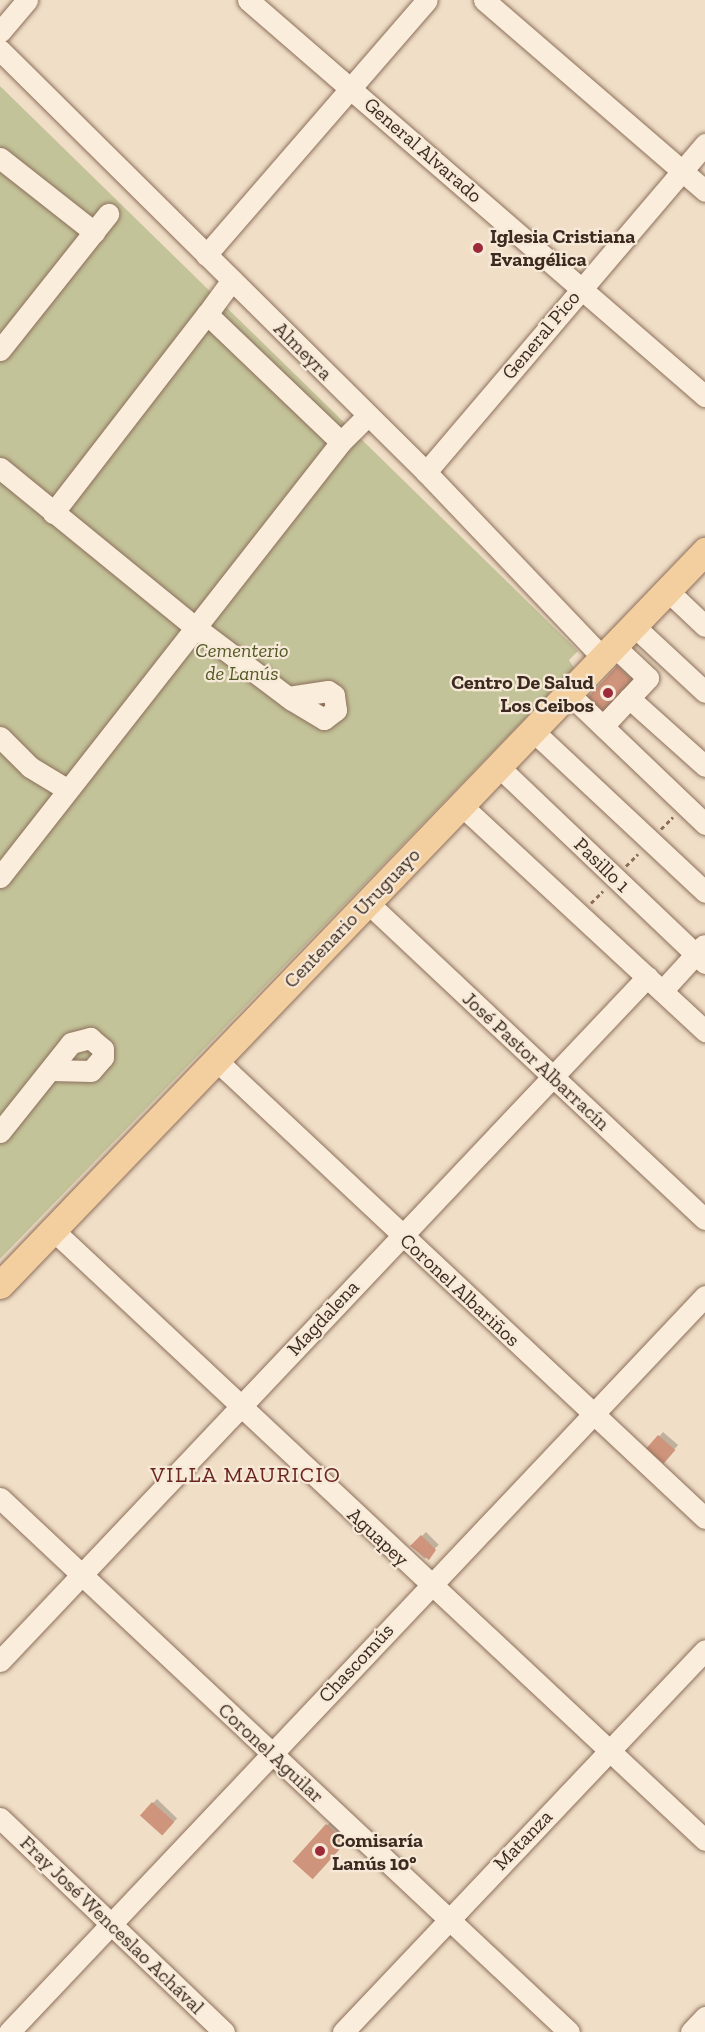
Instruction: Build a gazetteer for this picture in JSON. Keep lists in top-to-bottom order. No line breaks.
{"streets":{"main road":["Centenario Uruguayo"],"street":["General Alvarado","General Pico","Almeyra","Pasillo 1","José Pastor Albarracín","Coronel Albariños","Magdalena","Aguapey","Chascomús","Coronel Aguilar","Matanza","Fray José Wenceslao Achával"]},"crossings":[["General Alvarado","General Pico"],["General Pico","Almeyra"],["Almeyra","Centenario Uruguayo"],["Pasillo 1","Centenario Uruguayo"],["Pasillo 1","Magdalena"],["Centenario Uruguayo","José Pastor Albarracín"],["Centenario Uruguayo","Coronel Albariños"],["Centenario Uruguayo","Aguapey"],["José Pastor Albarracín","Magdalena"],["Coronel Albariños","Magdalena"],["Coronel Albariños","Chascomús"],["Magdalena","Aguapey"],["Magdalena","Coronel Aguilar"],["Aguapey","Chascomús"],["Aguapey","Matanza"],["Chascomús","Coronel Aguilar"],["Chascomús","Fray José Wenceslao Achával"],["Coronel Aguilar","Matanza"]],"districts":["VILLA MAURICIO"],"parks":["Cementerio de Lanús"],"places":["Iglesia Cristiana Evangélica","Centro De Salud Los Ceibos","Comisaría Lanús 10°"]}
